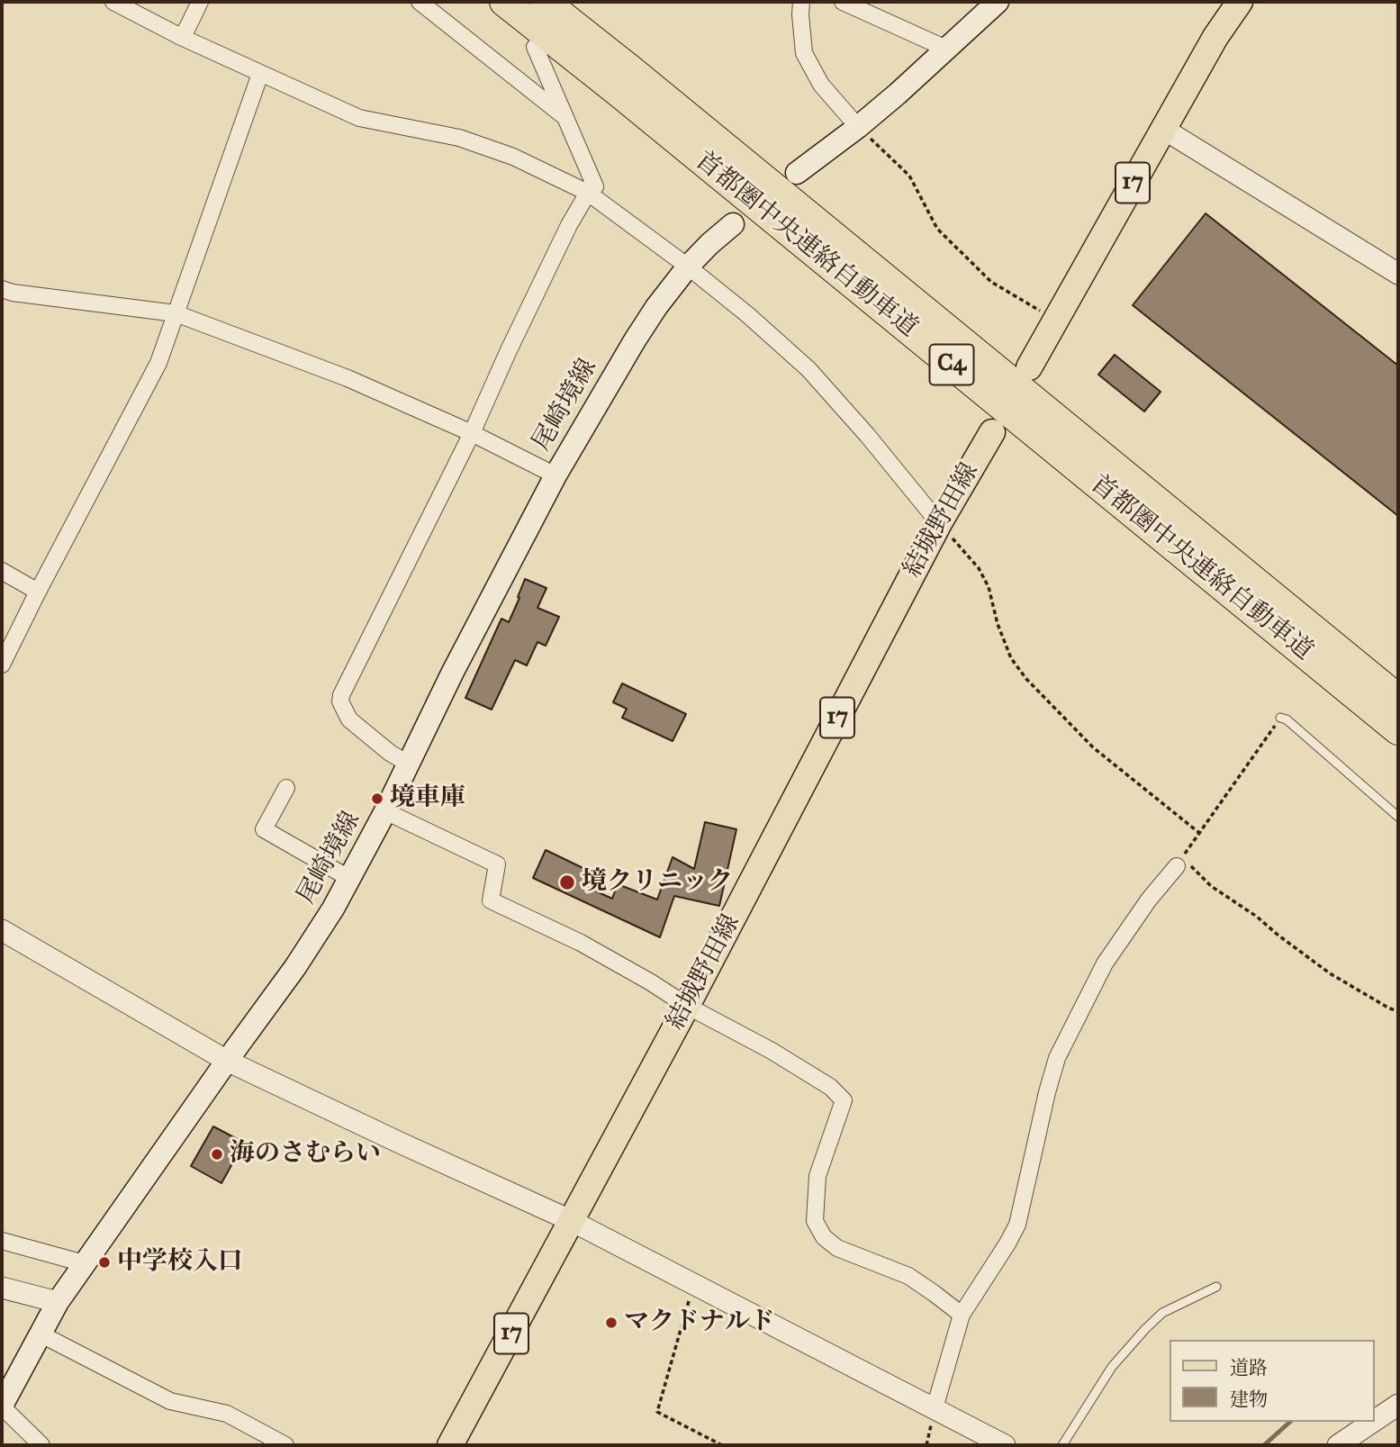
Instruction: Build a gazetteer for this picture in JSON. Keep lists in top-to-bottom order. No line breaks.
{"streets":{"highway":["首都圏中央連絡自動車道","C4"],"main road":["17","尾崎境線","結城野田線"]},"places":["境車庫","境クリニック","海のさむらい","中学校入口","マクドナルド"],"legend":["道路","建物"]}
